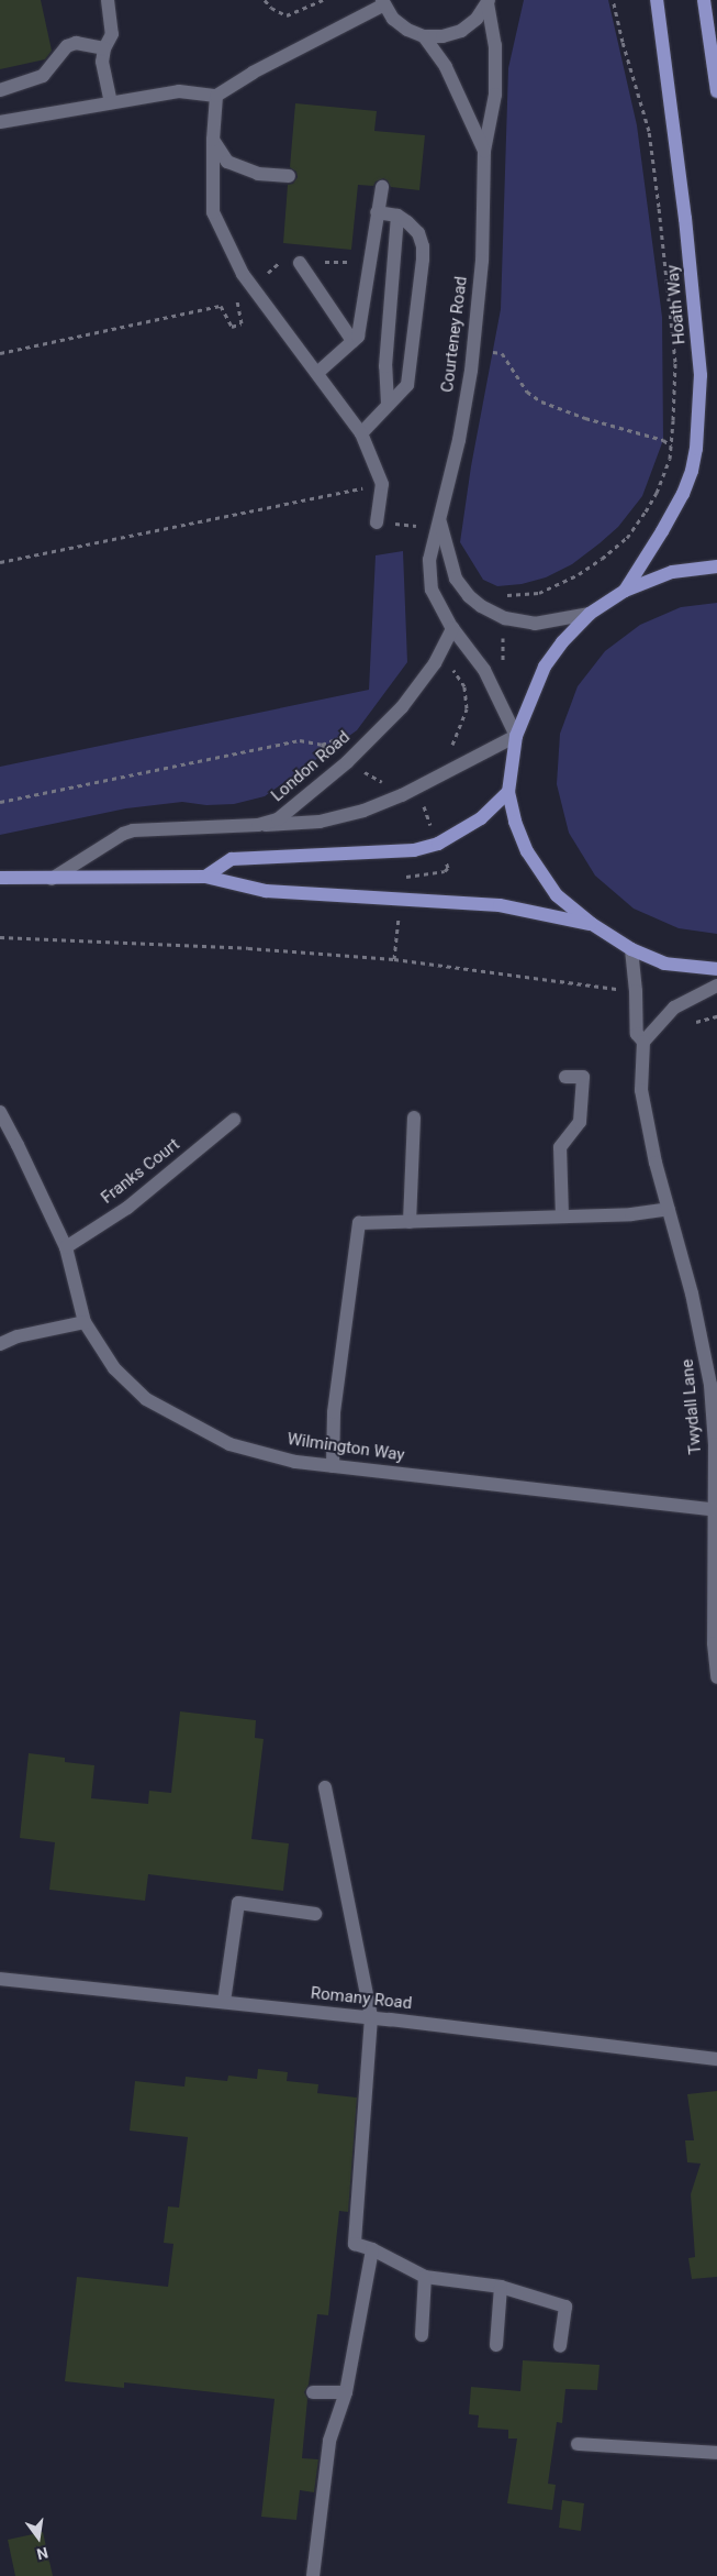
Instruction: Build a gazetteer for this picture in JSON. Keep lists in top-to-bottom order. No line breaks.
{"streets":{"main road":["Hoath Way"],"street":["Courteney Road","London Road","Franks Court","Twydall Lane","Wilmington Way","Romany Road"]},"crossings":[["Courteney Road","London Road"],["Franks Court","Wilmington Way"],["Twydall Lane","Wilmington Way"]],"north":"bottom"}
